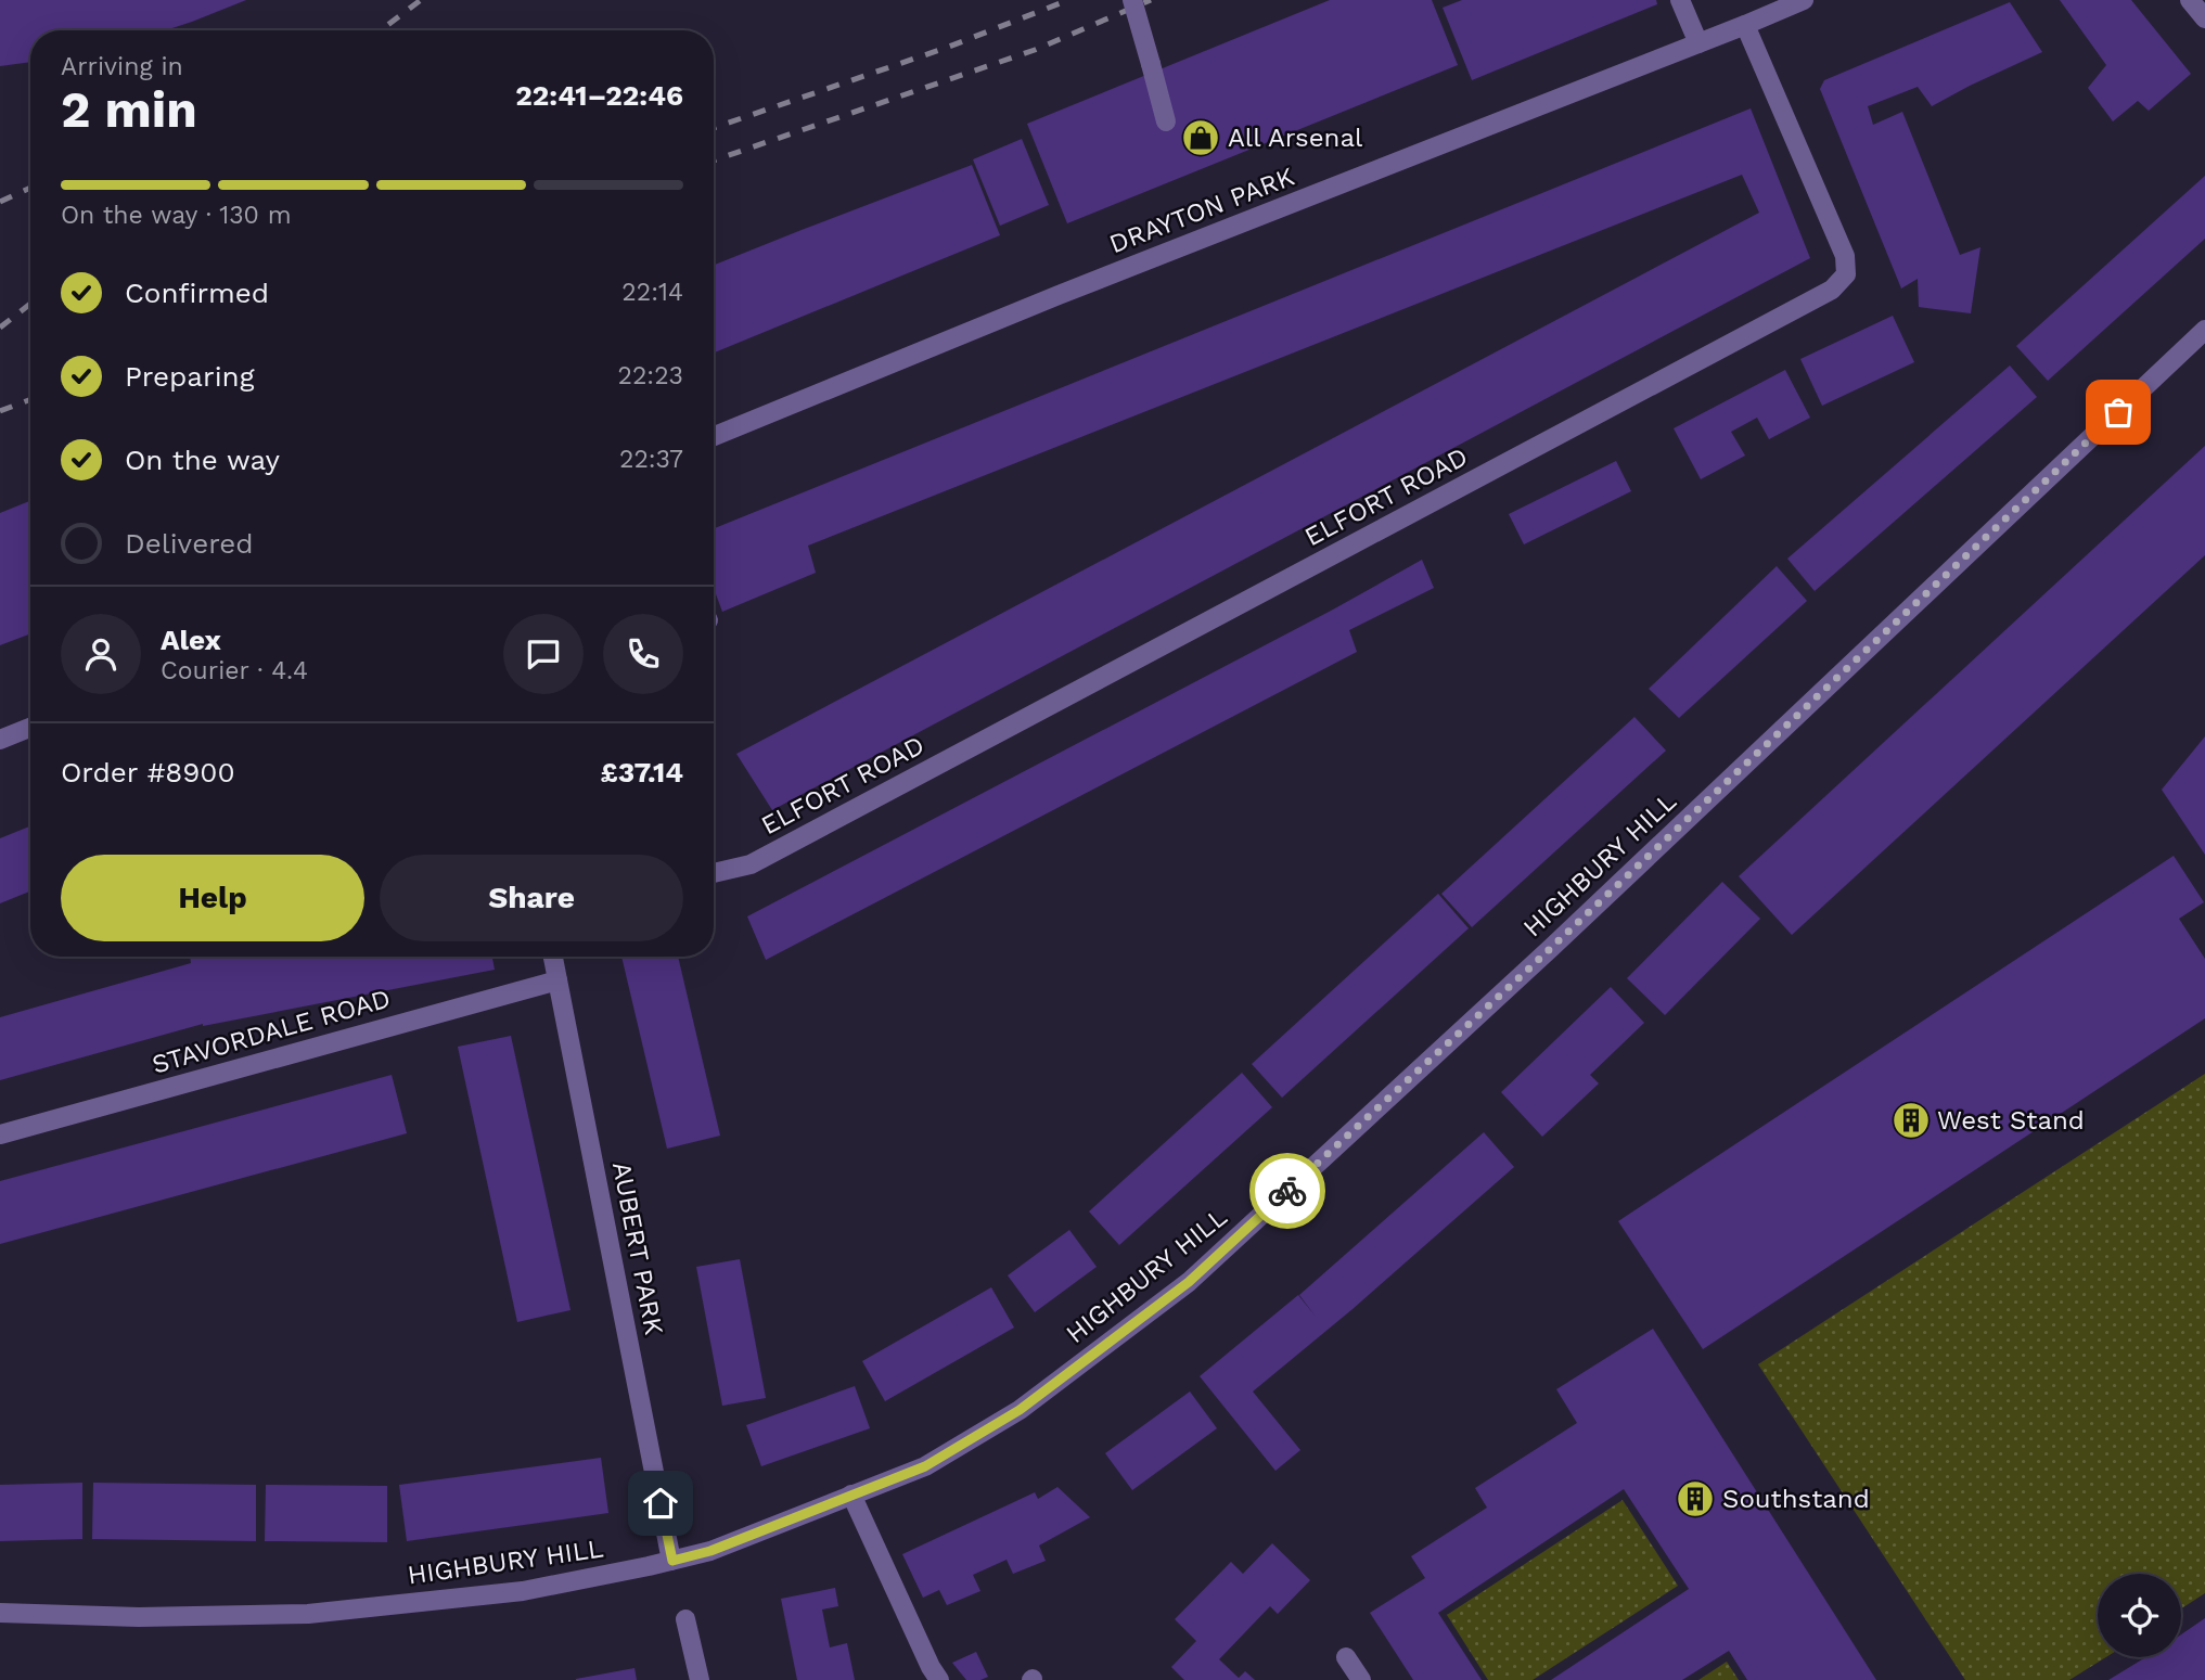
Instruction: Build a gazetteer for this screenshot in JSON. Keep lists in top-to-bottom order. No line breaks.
{"streets":{"street":["DRAYTON PARK","ELFORT ROAD","HIGHBURY HILL","STAVORDALE ROAD","AUBERT PARK"]},"crossings":[["DRAYTON PARK","ELFORT ROAD"],["HIGHBURY HILL","AUBERT PARK"],["STAVORDALE ROAD","AUBERT PARK"]],"places":{"shop":["All Arsenal"],"building":["West Stand","Southstand"]},"page":{"heading":["2 min","Arriving in","22:41–22:46"],"panel":["Alex","Courier · 4.4","Order #8900","£37.14"],"bar":"On the way · 130 m","list":[["Confirmed","22:14"],["Preparing","22:23"],["On the way","22:37"],"Delivered"],"buttons":["Help","Share"]}}
